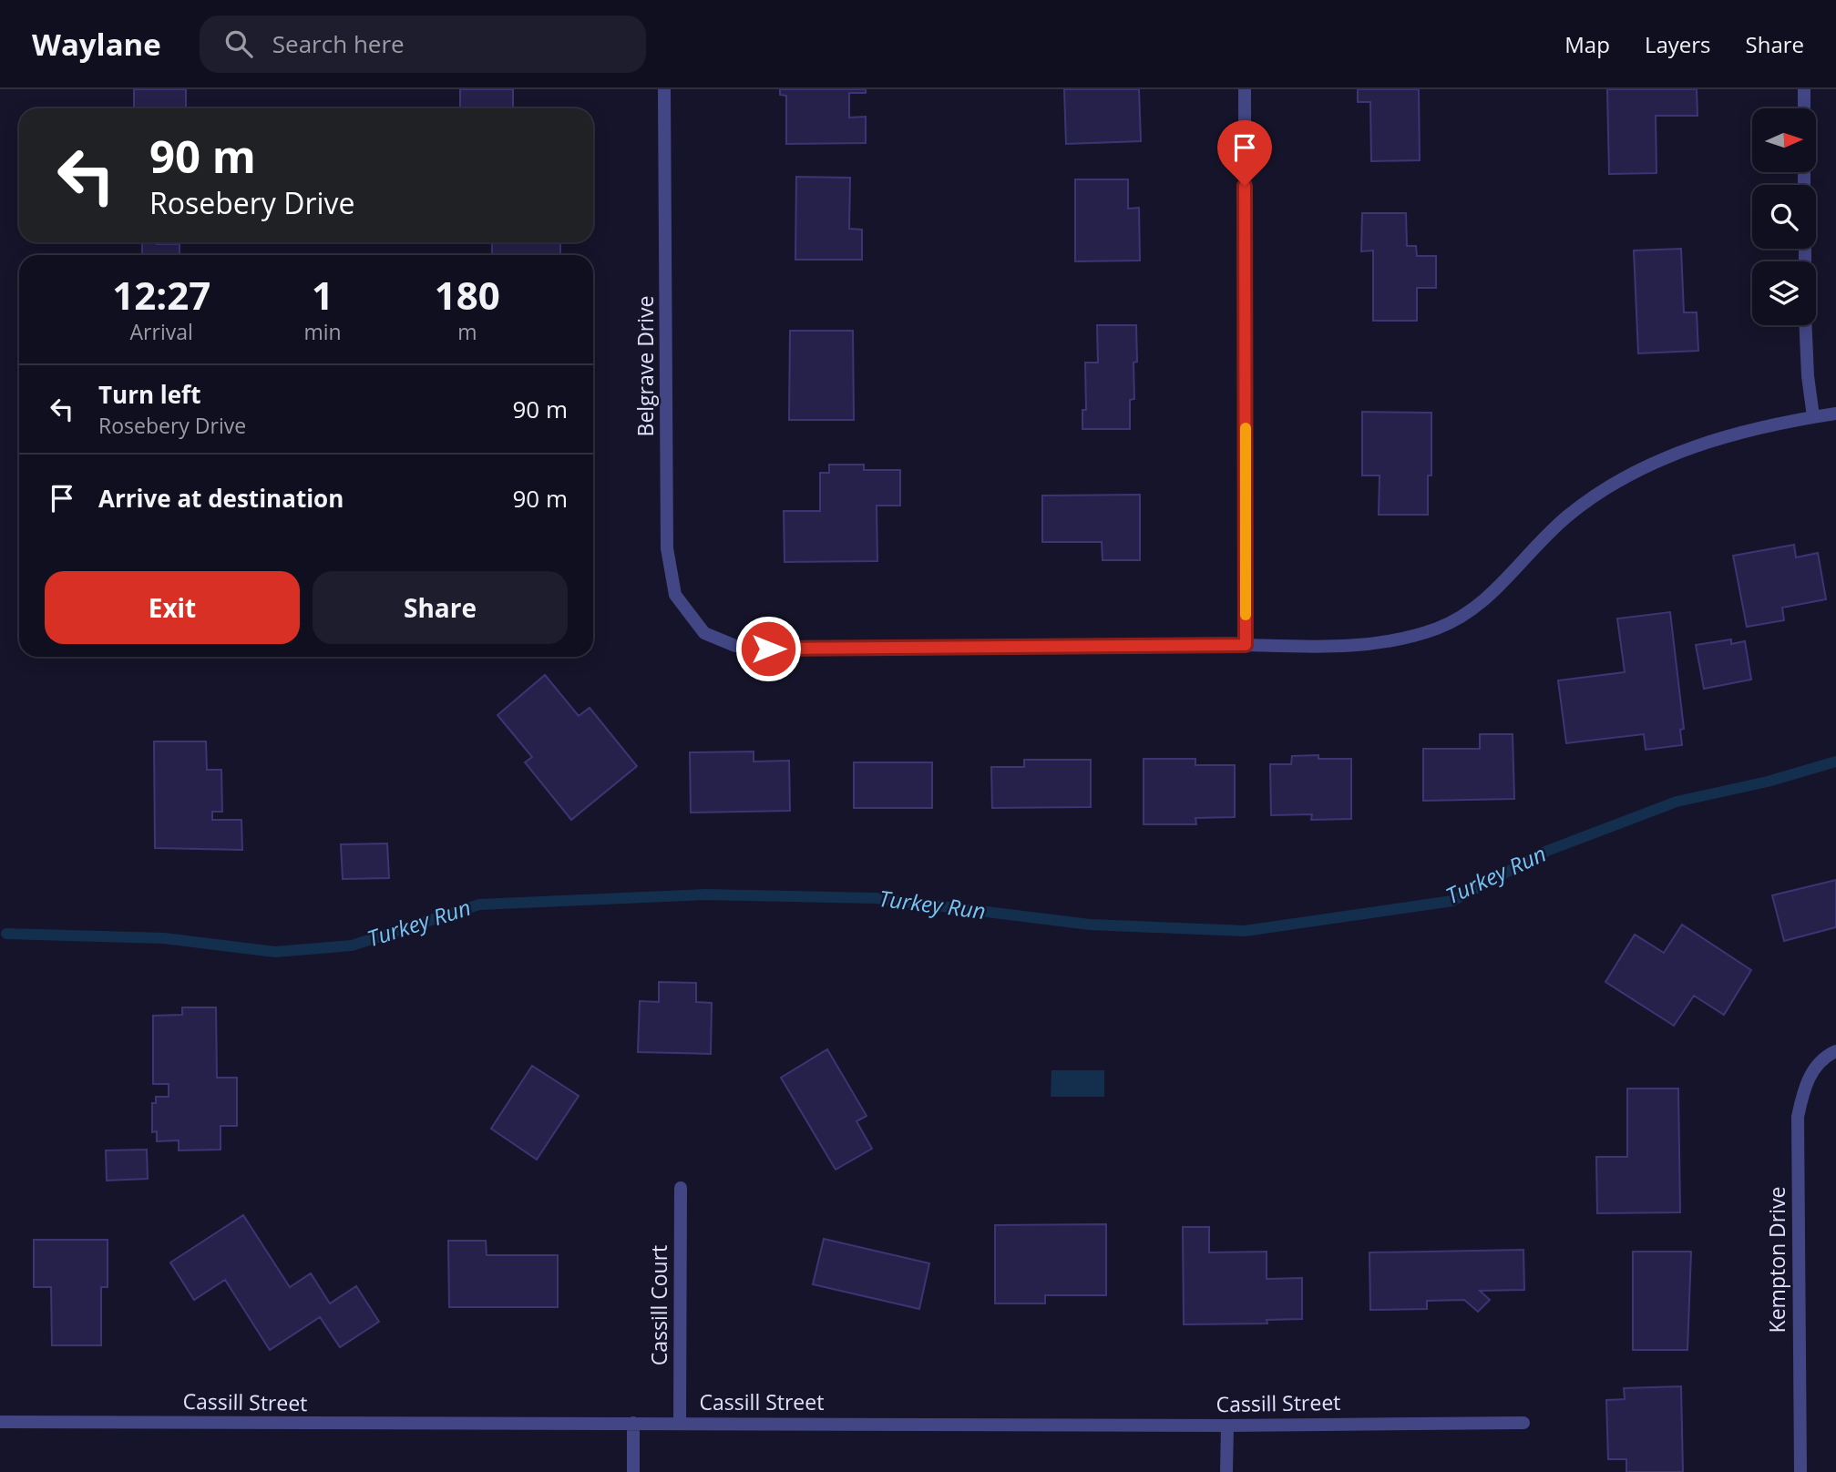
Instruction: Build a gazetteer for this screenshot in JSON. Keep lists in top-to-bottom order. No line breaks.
{"streets":{"street":["Belgrave Drive","Kempton Drive","Cassill Court","Cassill Street"]},"crossings":[["Cassill Court","Cassill Street"]],"water":["Turkey Run"],"north":"right","page":{"header":"Waylane","search":"Search here","nav":["Map","Layers","Share"],"turn":["90 m","Rosebery Drive"],"eta":["12:27","Arrival","1","min","180","m"],"list":[{"name":"Turn left","note":"Rosebery Drive","value":"90 m"},{"name":"Arrive at destination","value":"90 m"}],"buttons":["Exit","Share"]}}
